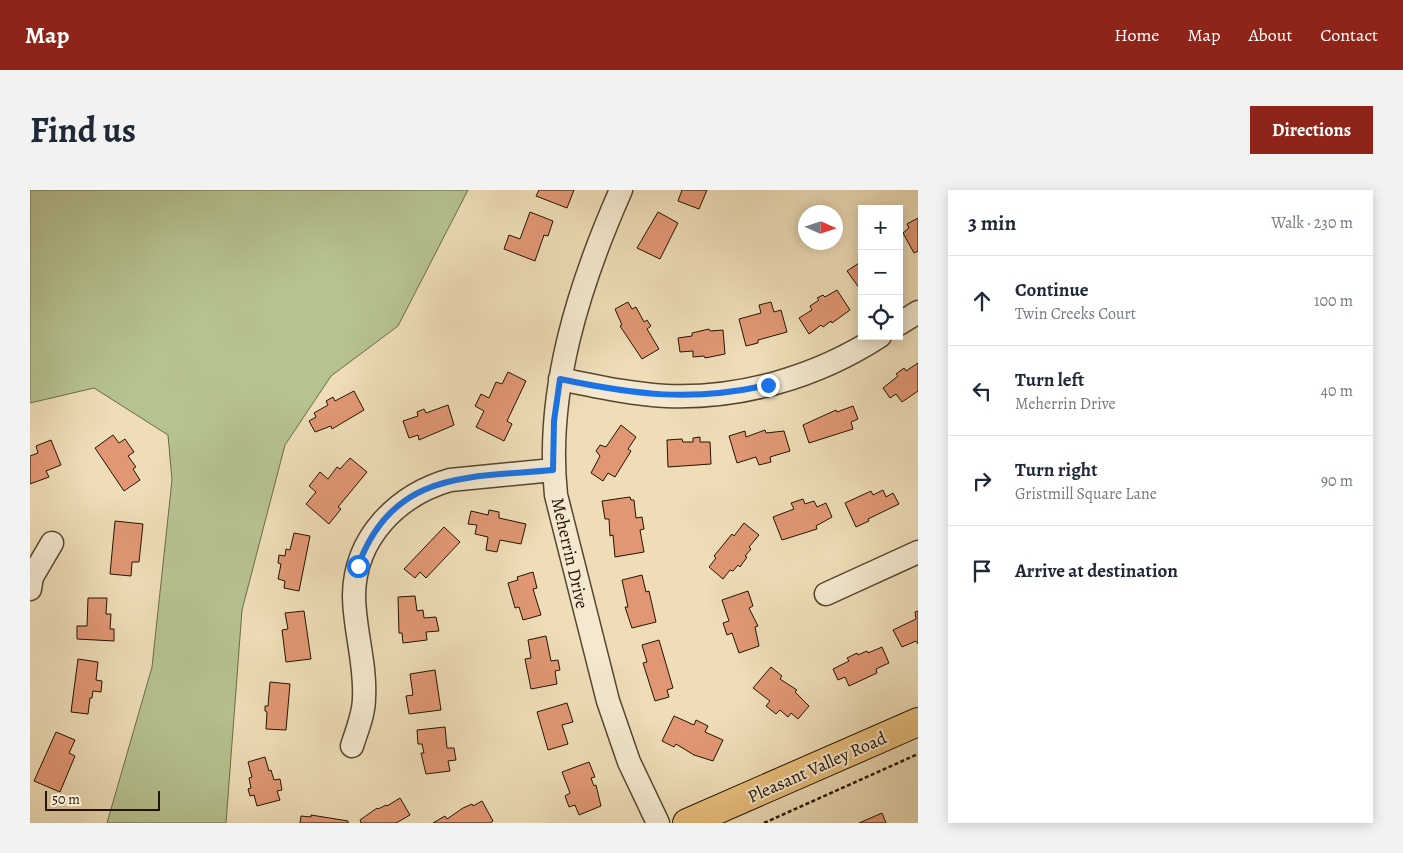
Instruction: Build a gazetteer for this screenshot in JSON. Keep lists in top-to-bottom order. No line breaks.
{"streets":{"main road":["Pleasant Valley Road"],"street":["Meherrin Drive"]},"scale_bar":"50 m","north":"right","page":{"header":"Map","nav":["Home","Map","About","Contact"],"title":"Find us","buttons":"Directions","heading":["3 min","Walk · 230 m"],"map_buttons":["+","−"],"list":[["Continue","Twin Creeks Court","100 m"],["Turn left","Meherrin Drive","40 m"],["Turn right","Gristmill Square Lane","90 m"],"Arrive at destination"],"scale":"50 m"}}
